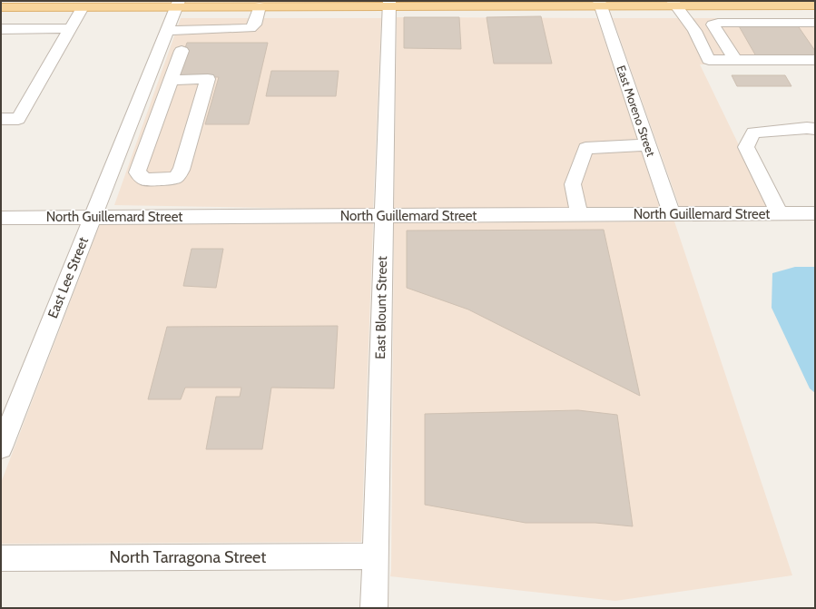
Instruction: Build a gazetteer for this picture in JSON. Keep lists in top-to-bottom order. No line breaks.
{"streets":{"street":["East Moreno Street","North Guillemard Street","East Lee Street","East Blount Street","North Tarragona Street"]},"crossings":[["East Moreno Street","North Guillemard Street"],["North Guillemard Street","East Lee Street"],["North Guillemard Street","East Blount Street"],["East Blount Street","North Tarragona Street"]]}
